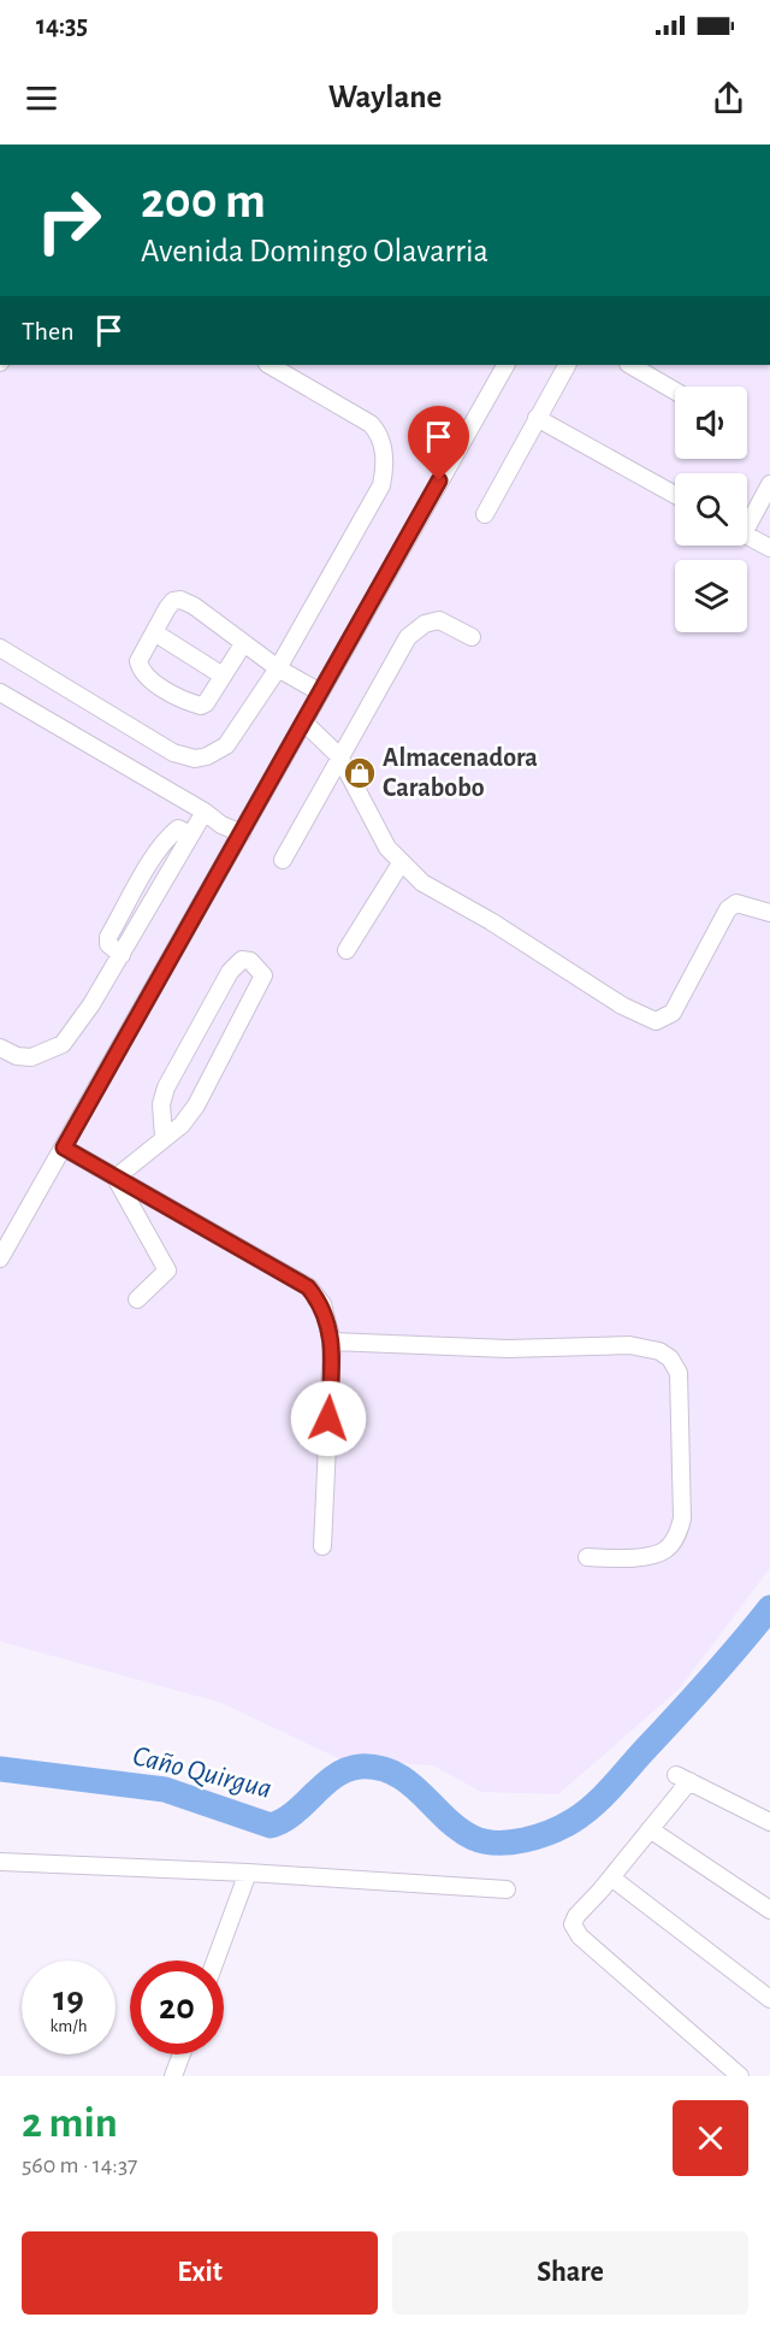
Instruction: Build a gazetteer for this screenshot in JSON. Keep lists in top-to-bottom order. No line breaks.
{"water":["Caño Quirgua"],"places":{"shop":["Almacenadora Carabobo"]},"page":{"status":"14:35","header":"Waylane","turn":["200 m","Avenida Domingo Olavarria"],"then":"Then","speed":"19 km/h","limit":"20","heading":["2 min","560 m · 14:37"],"buttons":["Exit","Share"]}}
